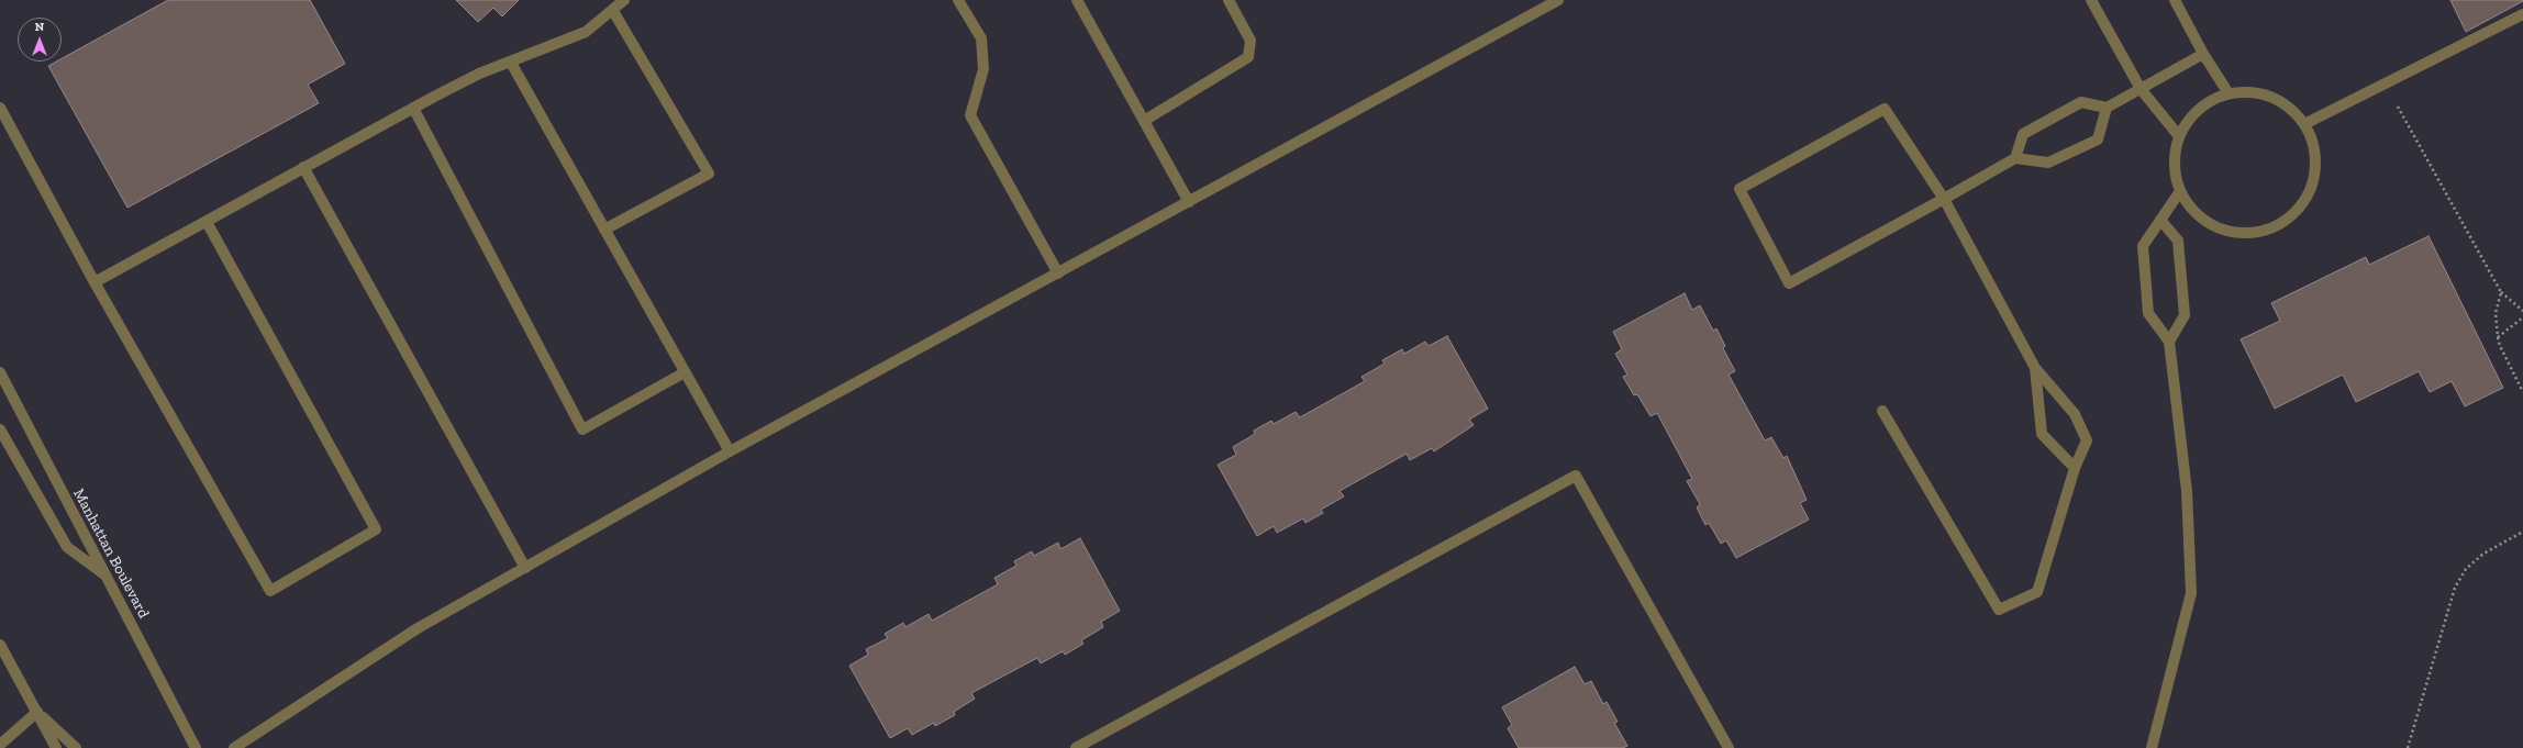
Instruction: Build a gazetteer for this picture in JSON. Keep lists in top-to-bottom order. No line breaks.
{"streets":{"street":["Manhattan Boulevard"]},"north":"top"}
